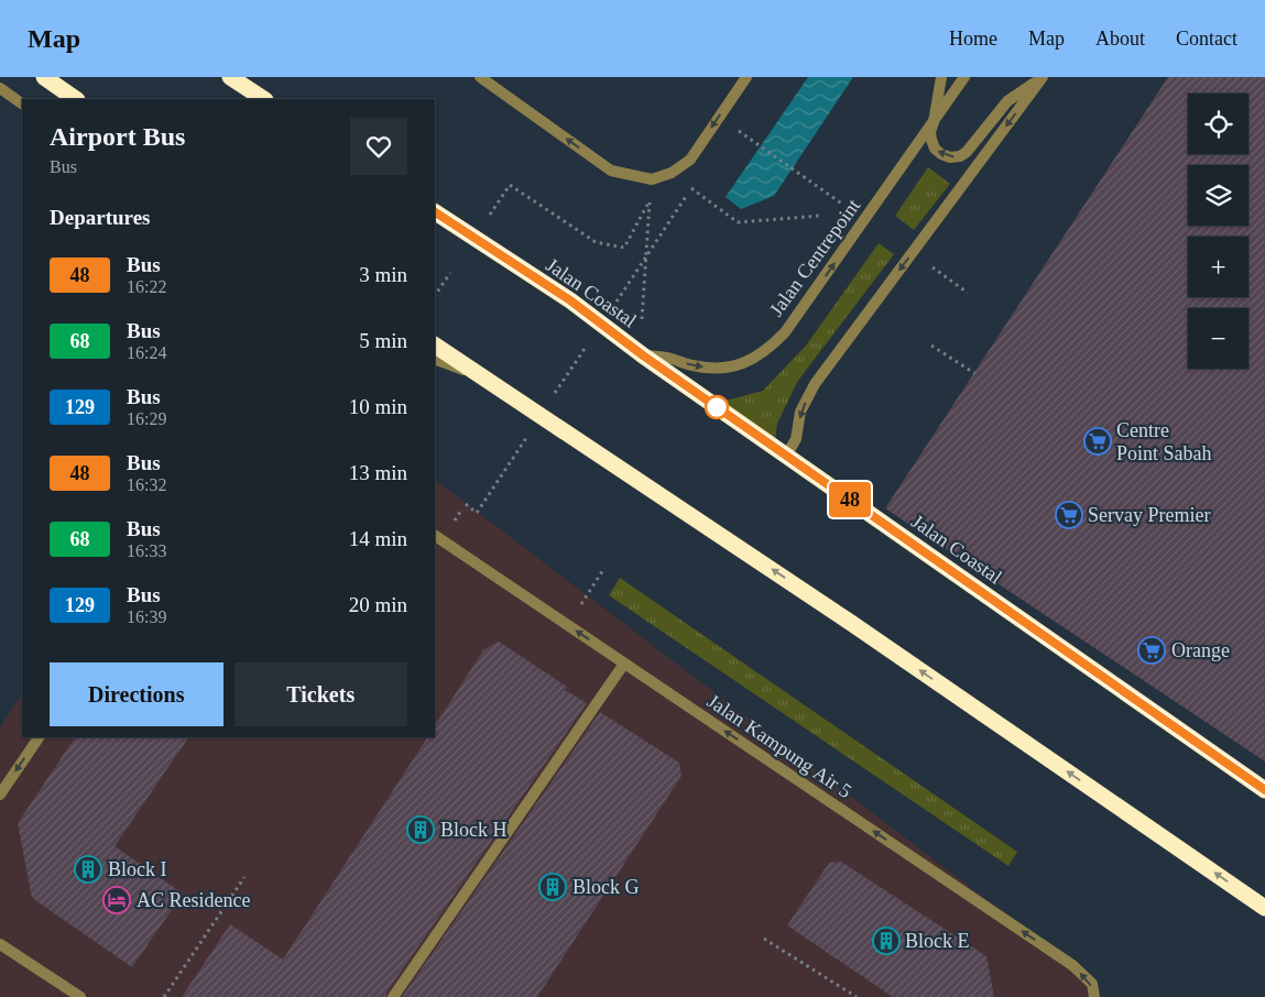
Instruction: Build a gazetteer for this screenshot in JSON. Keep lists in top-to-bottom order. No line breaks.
{"streets":{"highway":["Jalan Coastal"],"street":["Jalan Centrepoint","Jalan Kampung Air 5"]},"crossings":[["Jalan Centrepoint","Jalan Coastal"]],"one_way":["Jalan Kampung Air 5"],"places":{"supermarket":["Centre Point Sabah","Servay Premier","Orange"],"building":["Block H","Block I","Block G","Block E"],"hotel":["AC Residence"]},"lines":["bus line 48"],"page":{"header":"Map","nav":["Home","Map","About","Contact"],"on_map":"48","map_buttons":["+","−"],"heading":[["Airport Bus","Bus"],"Departures"],"list":[{"mark":"48","name":"Bus","note":"16:22","value":"3 min"},{"mark":"68","name":"Bus","note":"16:24","value":"5 min"},{"mark":"129","name":"Bus","note":"16:29","value":"10 min"},{"mark":"48","name":"Bus","note":"16:32","value":"13 min"},{"mark":"68","name":"Bus","note":"16:33","value":"14 min"},{"mark":"129","name":"Bus","note":"16:39","value":"20 min"}],"buttons":["Directions","Tickets"]}}
